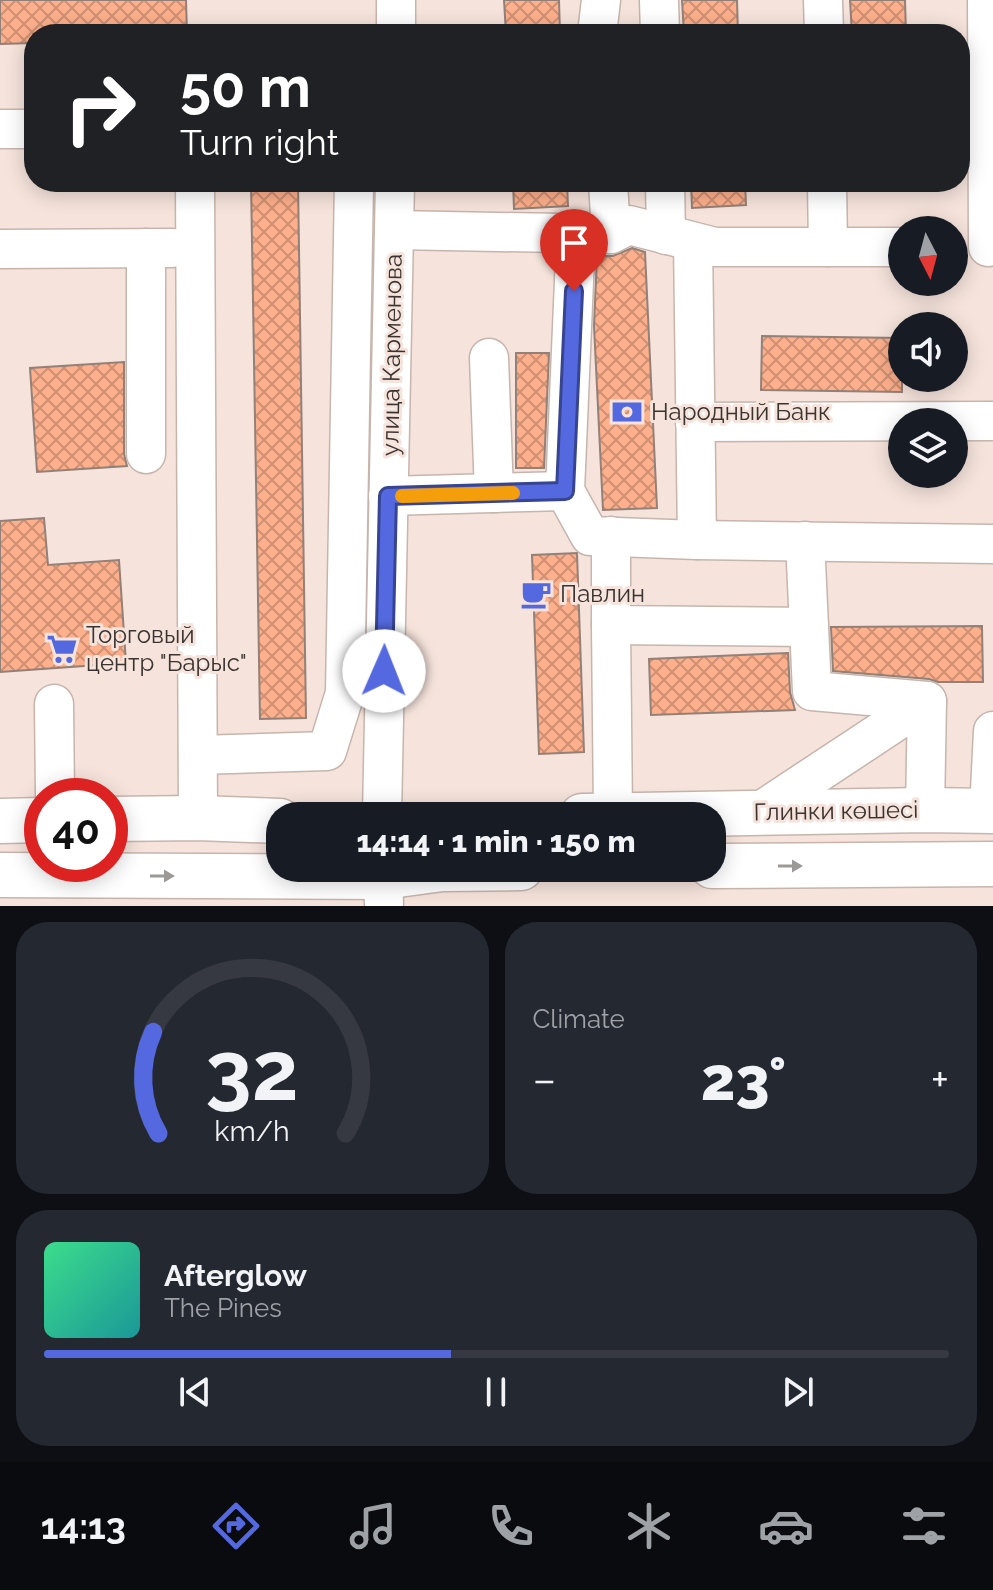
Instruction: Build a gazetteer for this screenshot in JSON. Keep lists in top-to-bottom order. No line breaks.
{"streets":{"main road":["Глинки көшесі"],"street":["улица Карменова"]},"places":{"bank":["Народный Банк"],"cafe":["Павлин"],"supermarket":["Торговый центр \"Барыс\""]},"north":"bottom","page":{"turn":["50 m","Turn right"],"limit":"40","trip":"14:14 · 1 min · 150 m","tile":"Climate","heat":["−","23°","+"],"song":["Afterglow","The Pines"],"tabs":"14:13","gauge":["32","km/h"]}}
